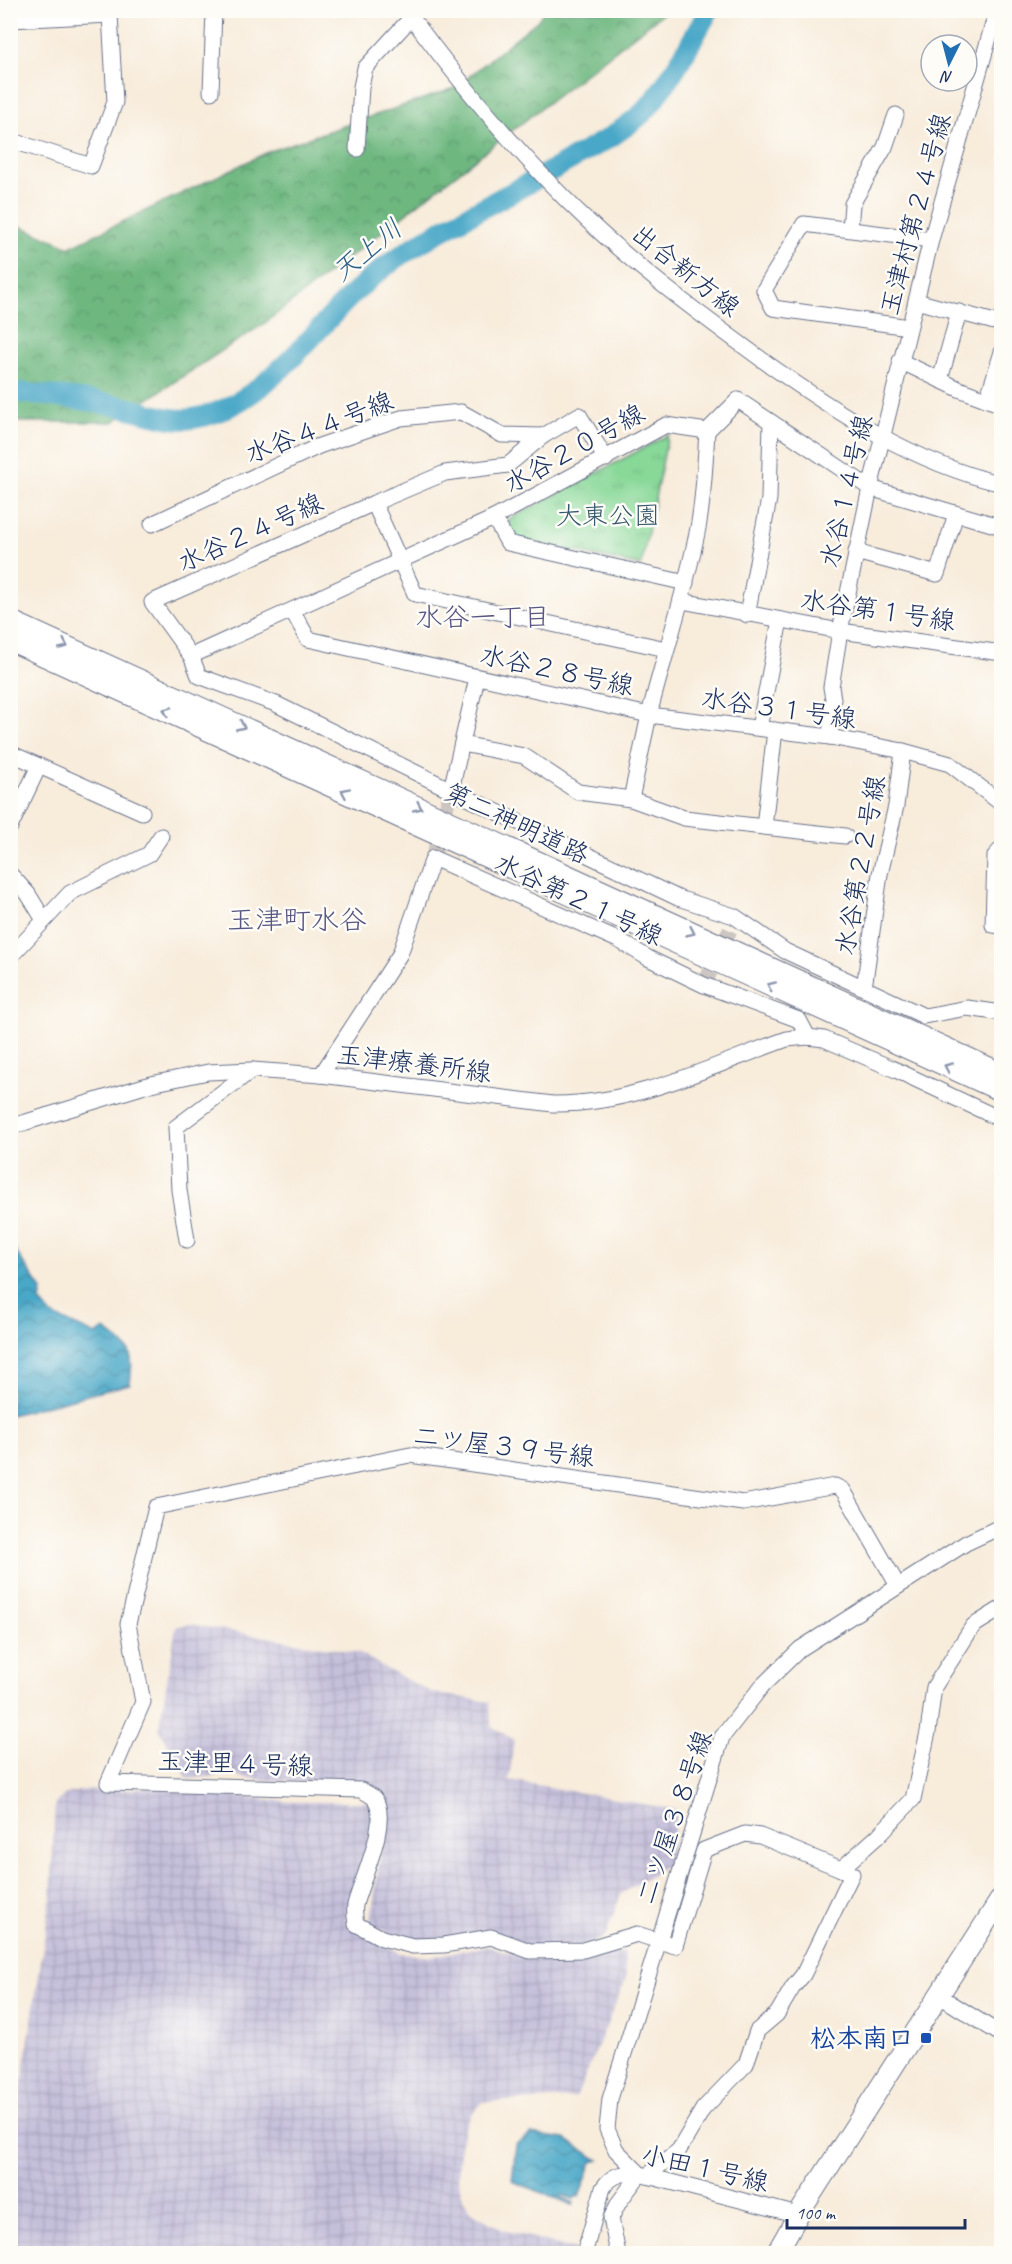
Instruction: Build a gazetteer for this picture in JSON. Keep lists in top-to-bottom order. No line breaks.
{"streets":{"highway":["第二神明道路"],"street":["玉津村第２４号線","出合新方線","水谷４４号線","水谷２０号線","水谷１４号線","水谷２４号線","水谷第１号線","水谷２８号線","水谷３１号線","水谷第２２号線","水谷第２１号線","玉津療養所線","二ツ屋３９号線","玉津里４号線","二ツ屋３８号線","小田１号線"]},"crossings":[["玉津村第２４号線","水谷１４号線"],["出合新方線","水谷１４号線"],["水谷２０号線","水谷２４号線"],["水谷２０号線","水谷２８号線"],["水谷１４号線","水谷第１号線"],["水谷１４号線","水谷３１号線"],["水谷２４号線","水谷第２２号線"],["水谷第１号線","水谷２８号線"],["水谷２８号線","水谷３１号線"],["水谷３１号線","水谷第２２号線"],["水谷第２１号線","玉津療養所線"],["二ツ屋３９号線","玉津里４号線"],["二ツ屋３９号線","二ツ屋３８号線"],["玉津里４号線","二ツ屋３８号線"],["二ツ屋３８号線","小田１号線"]],"districts":["水谷一丁目","玉津町水谷"],"water":["天上川"],"parks":["大東公園"],"places":{"transit":["松本南口"]},"scale_bar":"100 m","north":"bottom"}
